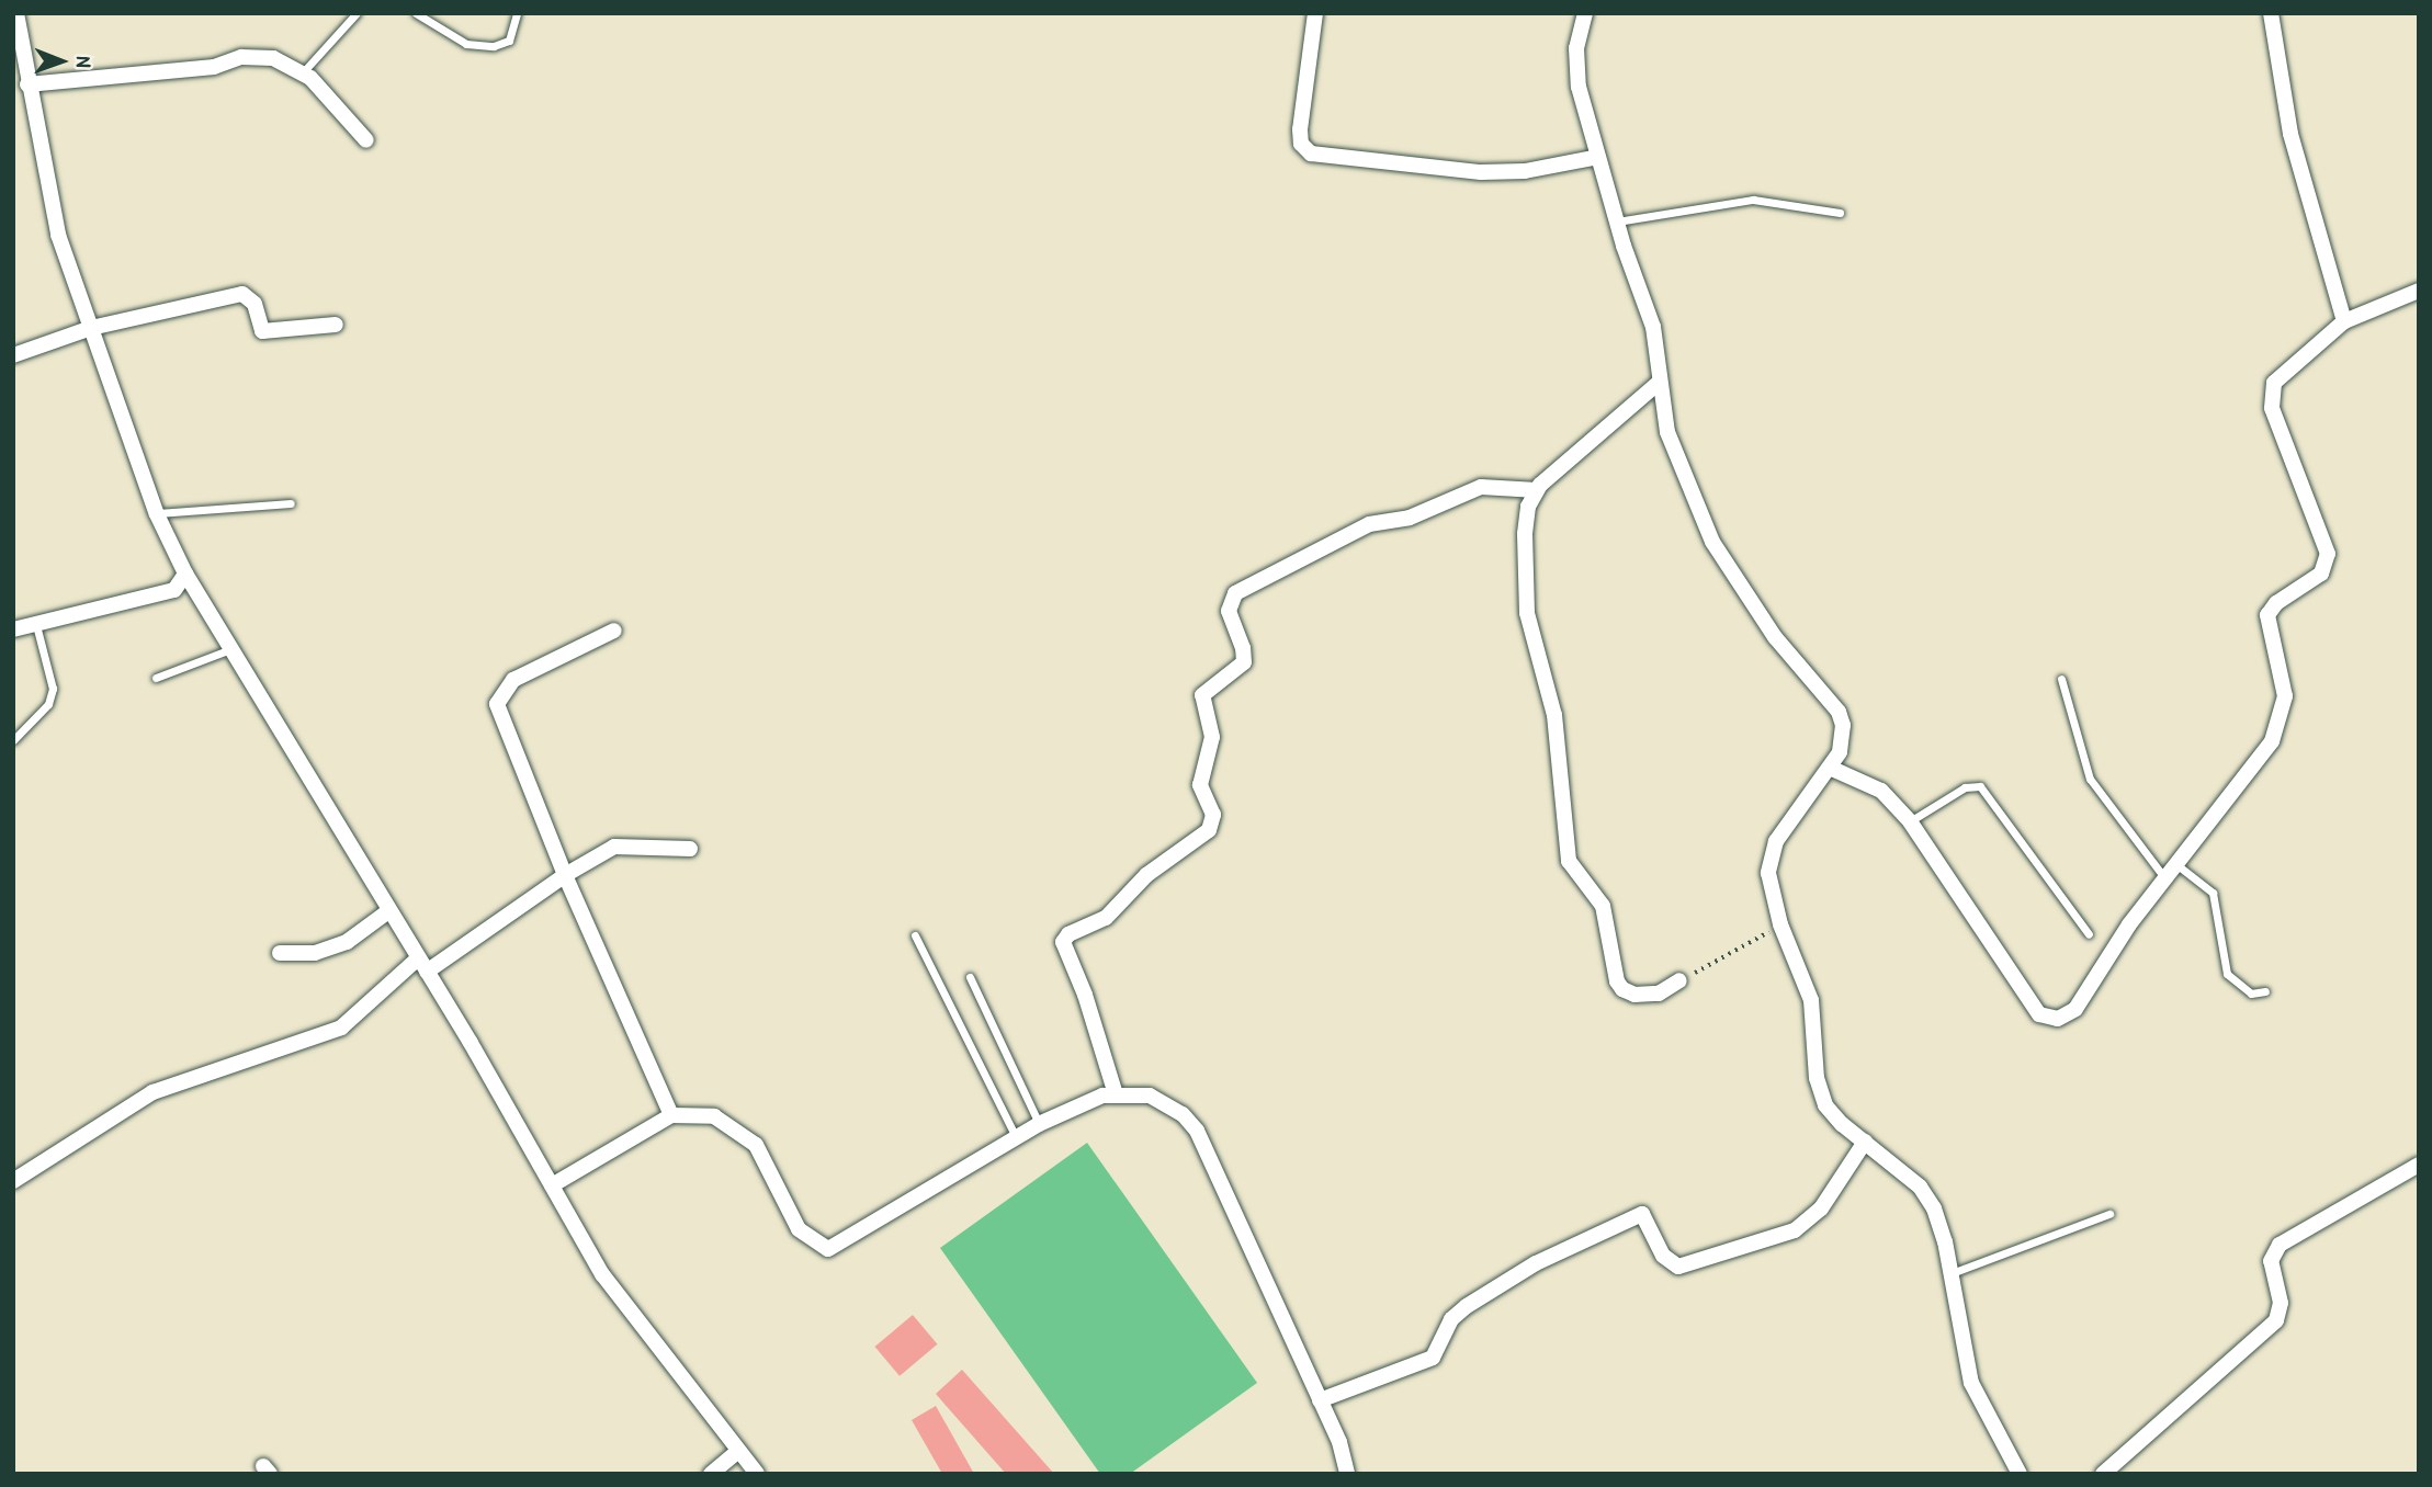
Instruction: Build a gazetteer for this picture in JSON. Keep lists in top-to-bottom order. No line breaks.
{"north":"right"}
